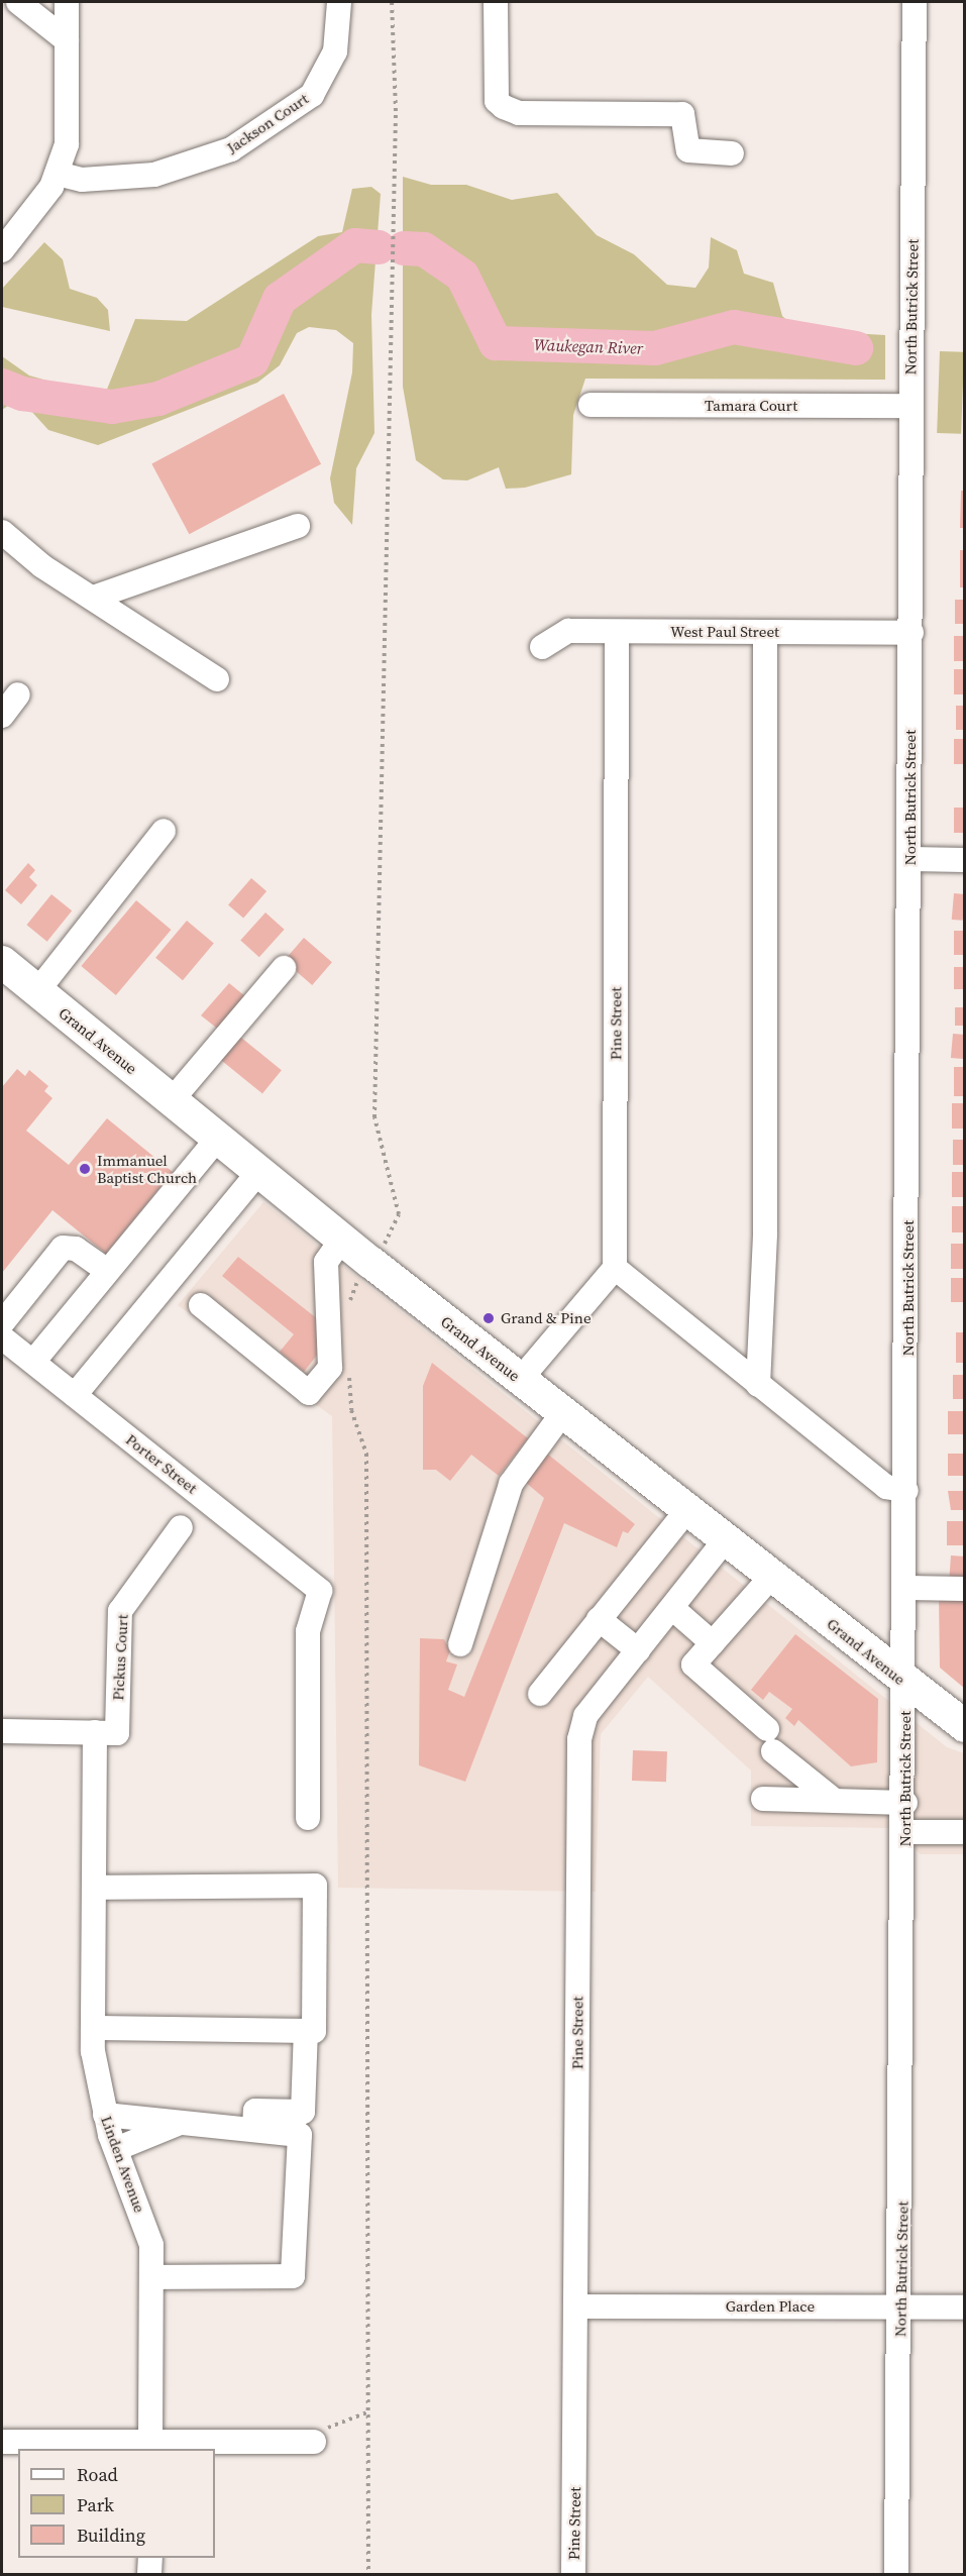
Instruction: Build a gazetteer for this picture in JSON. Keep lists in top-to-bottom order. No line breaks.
{"streets":{"main road":["Grand Avenue"],"street":["Jackson Court","North Butrick Street","Tamara Court","West Paul Street","Pine Street","Porter Street","Pickus Court","Linden Avenue","Garden Place"]},"crossings":[["North Butrick Street","Tamara Court"],["North Butrick Street","West Paul Street"],["North Butrick Street","Grand Avenue"],["North Butrick Street","Garden Place"],["West Paul Street","Pine Street"],["Pine Street","Grand Avenue"],["Pine Street","Garden Place"],["Pickus Court","Linden Avenue"]],"water":["Waukegan River"],"places":["Immanuel Baptist Church","Grand & Pine"],"legend":["Road","Park","Building"]}
